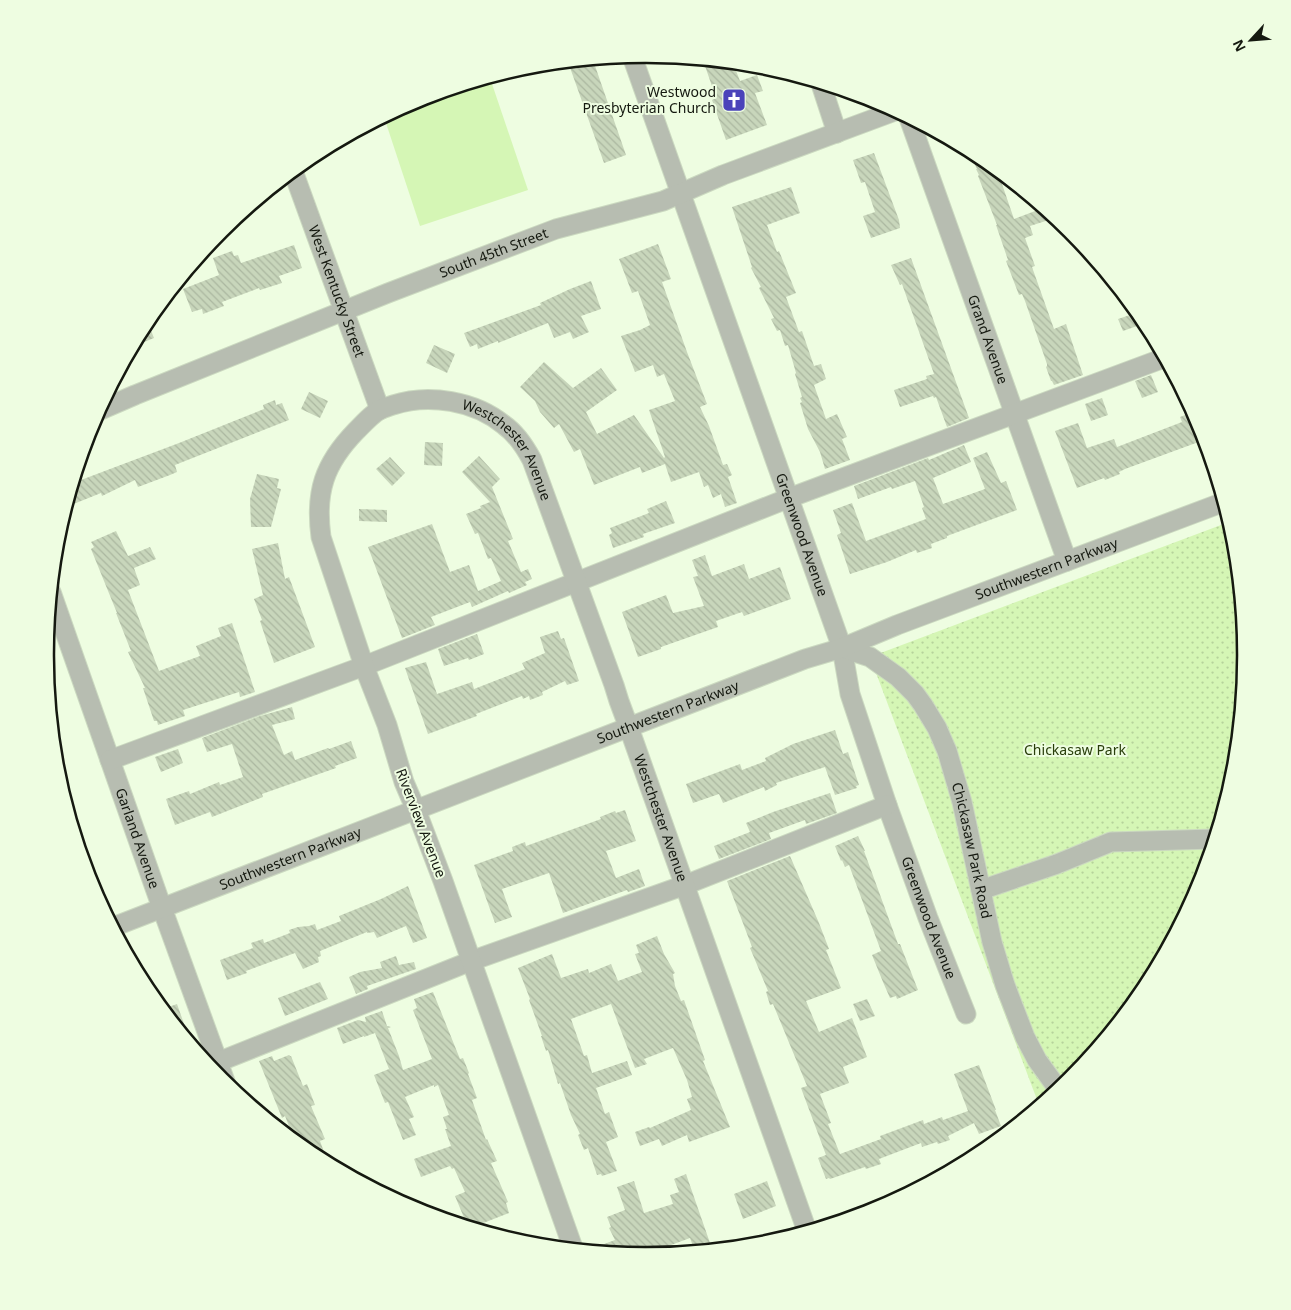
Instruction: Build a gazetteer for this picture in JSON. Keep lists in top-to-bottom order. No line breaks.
{"streets":{"street":["South 45th Street","West Kentucky Street","Grand Avenue","Westchester Avenue","Greenwood Avenue","Southwestern Parkway","Riverview Avenue","Garland Avenue","Chickasaw Park Road"]},"crossings":[["South 45th Street","West Kentucky Street"],["South 45th Street","Greenwood Avenue"],["West Kentucky Street","Westchester Avenue"],["West Kentucky Street","Riverview Avenue"],["Grand Avenue","Southwestern Parkway"],["Westchester Avenue","Southwestern Parkway"],["Westchester Avenue","Riverview Avenue"],["Greenwood Avenue","Southwestern Parkway"],["Greenwood Avenue","Chickasaw Park Road"],["Southwestern Parkway","Riverview Avenue"],["Southwestern Parkway","Garland Avenue"],["Southwestern Parkway","Chickasaw Park Road"]],"parks":["Chickasaw Park"],"places":{"church":["Westwood Presbyterian Church"]},"north":"bottom left"}
